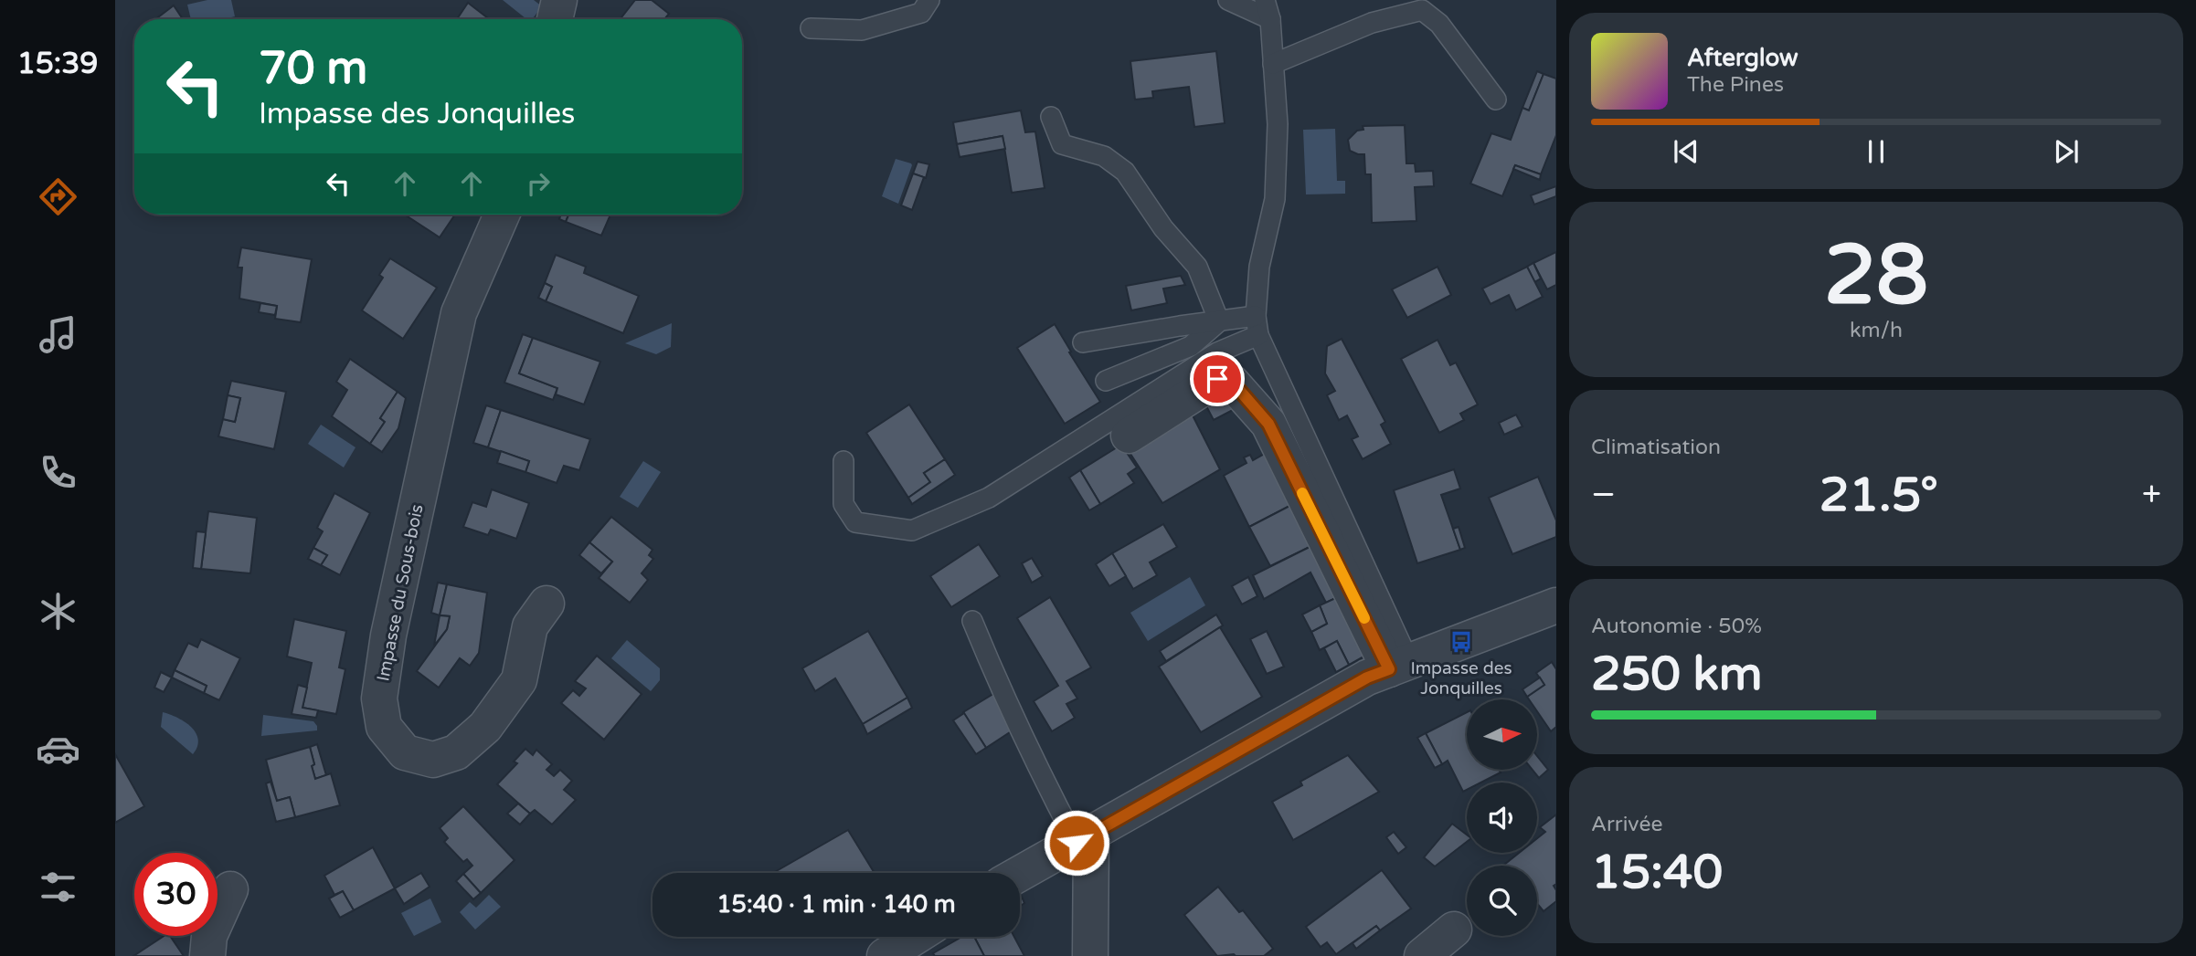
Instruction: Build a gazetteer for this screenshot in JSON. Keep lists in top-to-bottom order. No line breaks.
{"streets":{"street":["Impasse du Sous-bois"]},"places":{"bus stop":["Impasse des Jonquilles"]},"north":"right","page":{"tabs":"15:39","turn":["70 m","Impasse des Jonquilles"],"song":["Afterglow","The Pines"],"tile":[["28","km/h"],"Climatisation",["Autonomie · 50%","250 km"],["Arrivée","15:40"]],"heat":["−","21.5°","+"],"limit":"30","trip":"15:40 · 1 min · 140 m"}}
